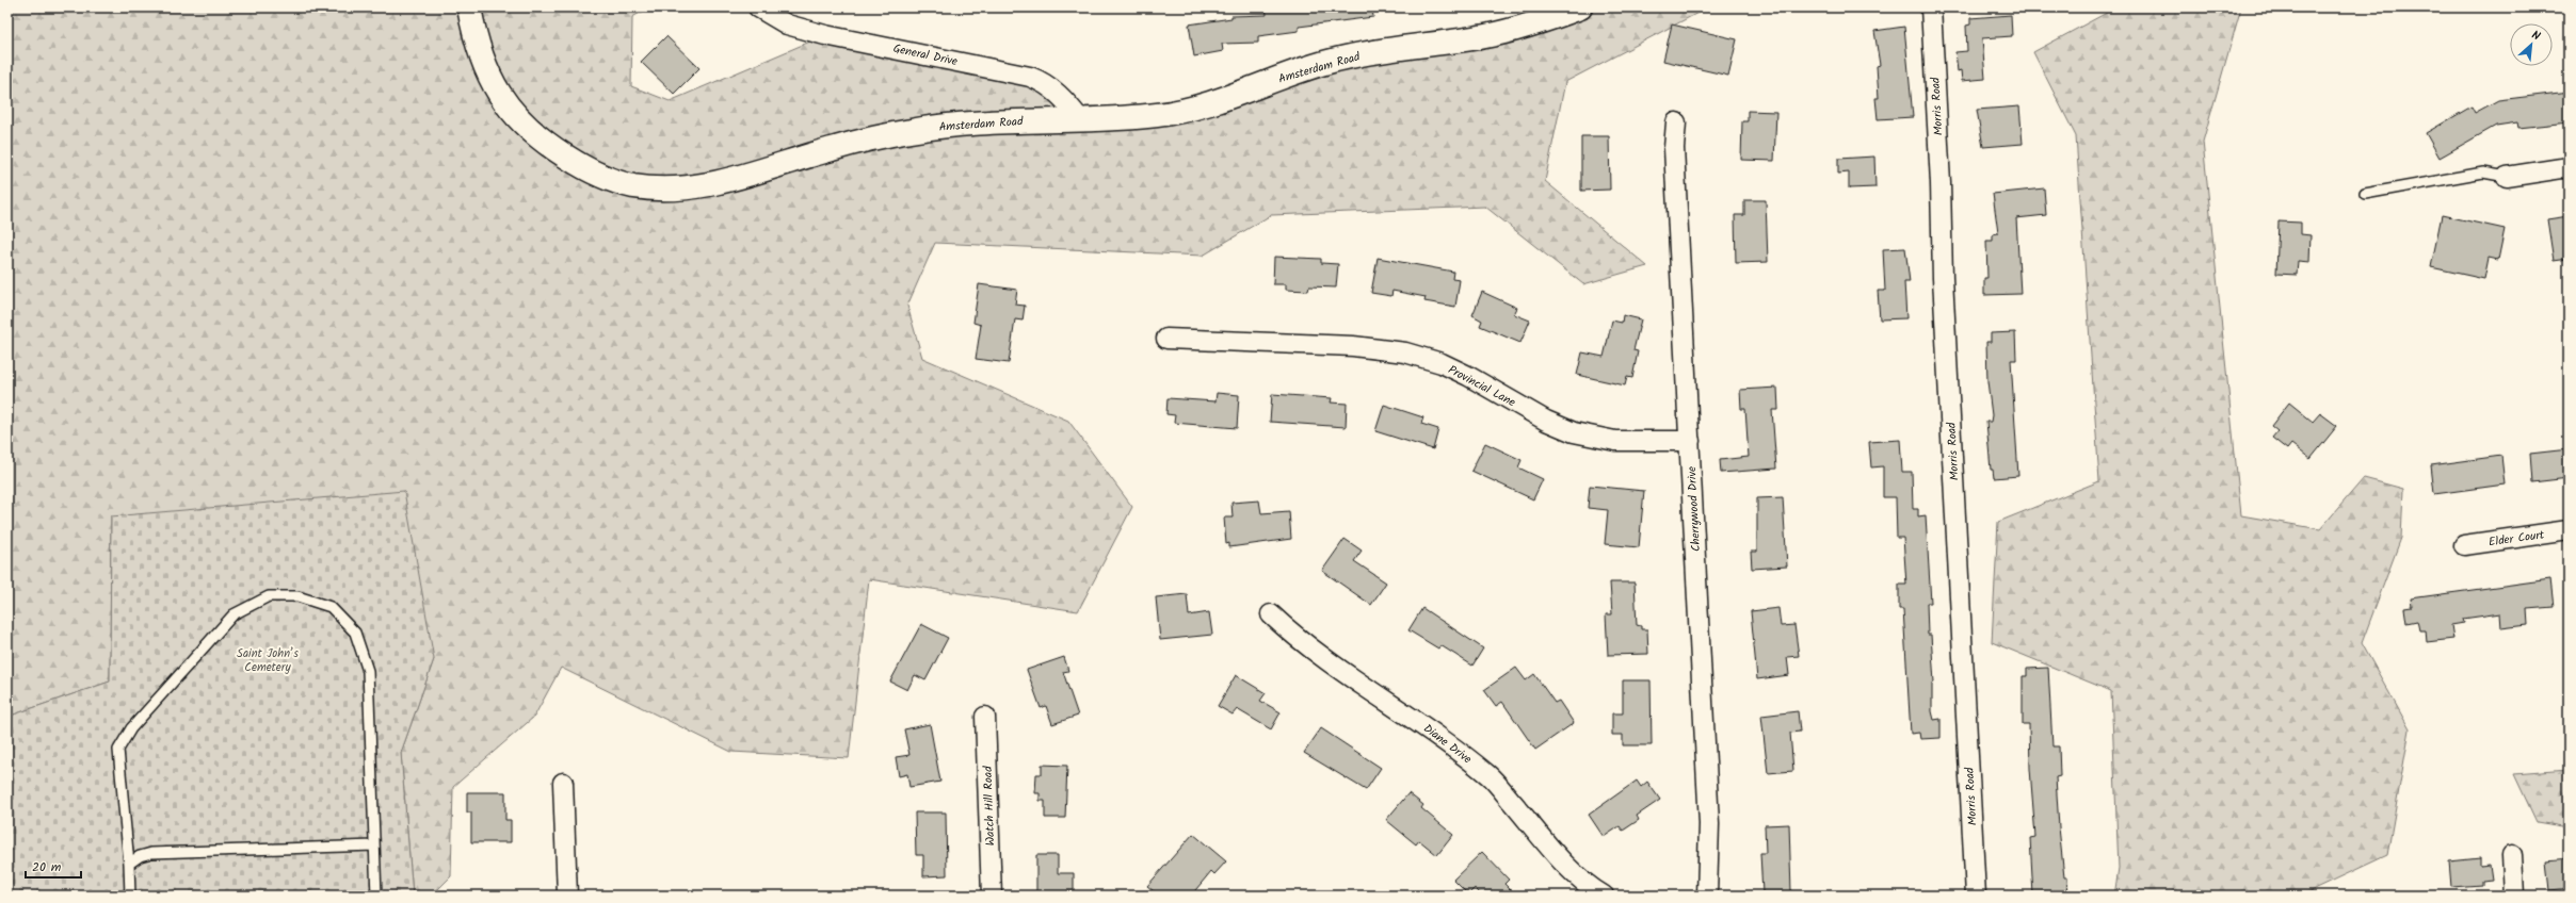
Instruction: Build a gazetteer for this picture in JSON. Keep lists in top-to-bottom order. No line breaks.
{"streets":{"street":["General Drive","Amsterdam Road","Morris Road","Provincial Lane","Cherrywood Drive","Elder Court","Diane Drive","Watch Hill Road"]},"crossings":[["General Drive","Amsterdam Road"],["Provincial Lane","Cherrywood Drive"]],"parks":["Saint John’s Cemetery"],"scale_bar":"20 m","north":"top right"}
